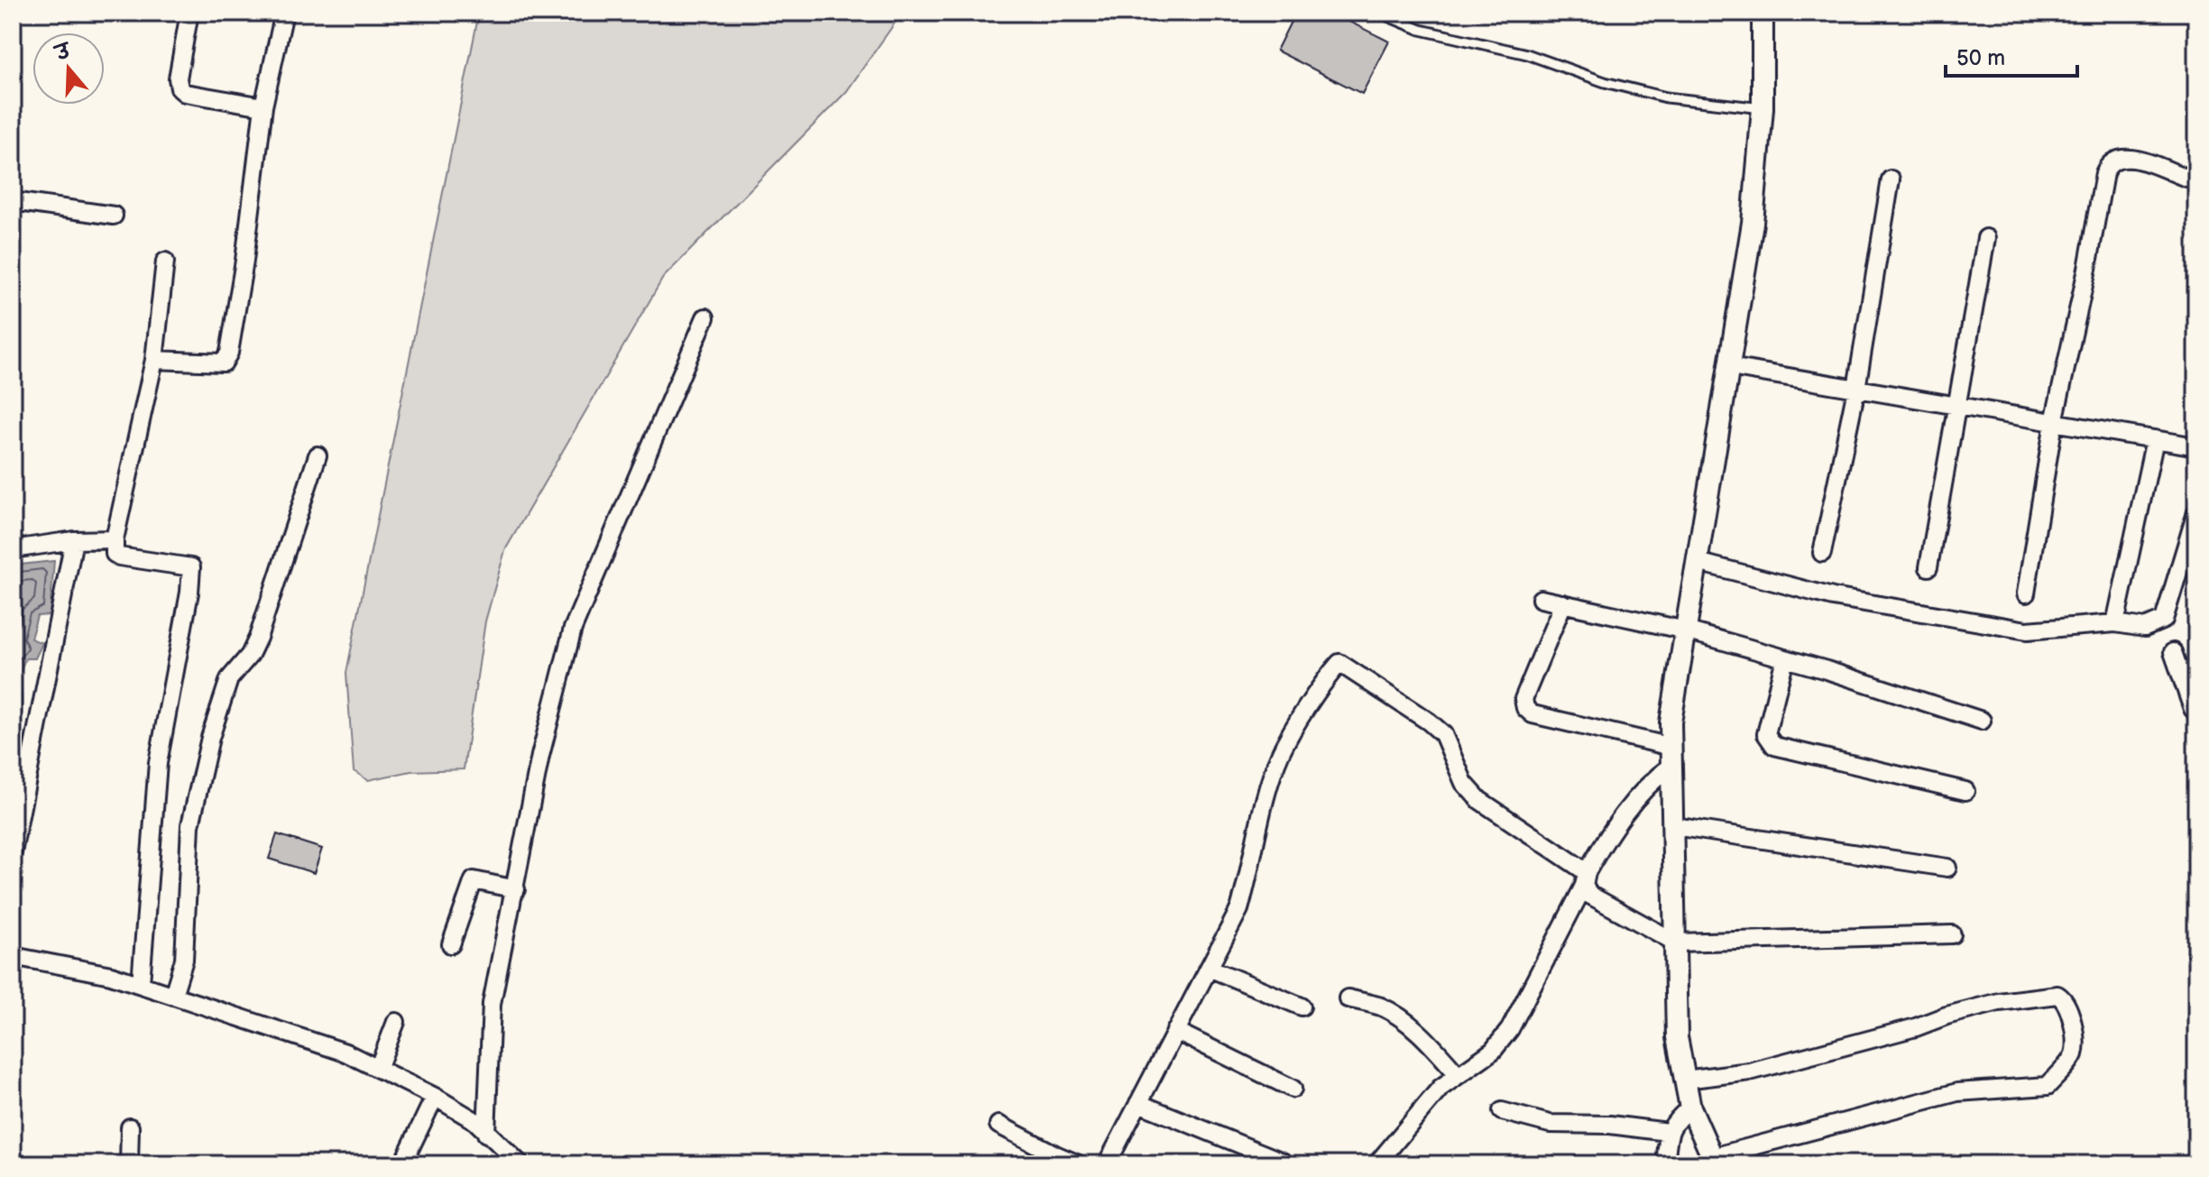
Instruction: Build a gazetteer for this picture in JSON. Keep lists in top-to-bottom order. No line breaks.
{"scale_bar":"50 m","north":"top"}
